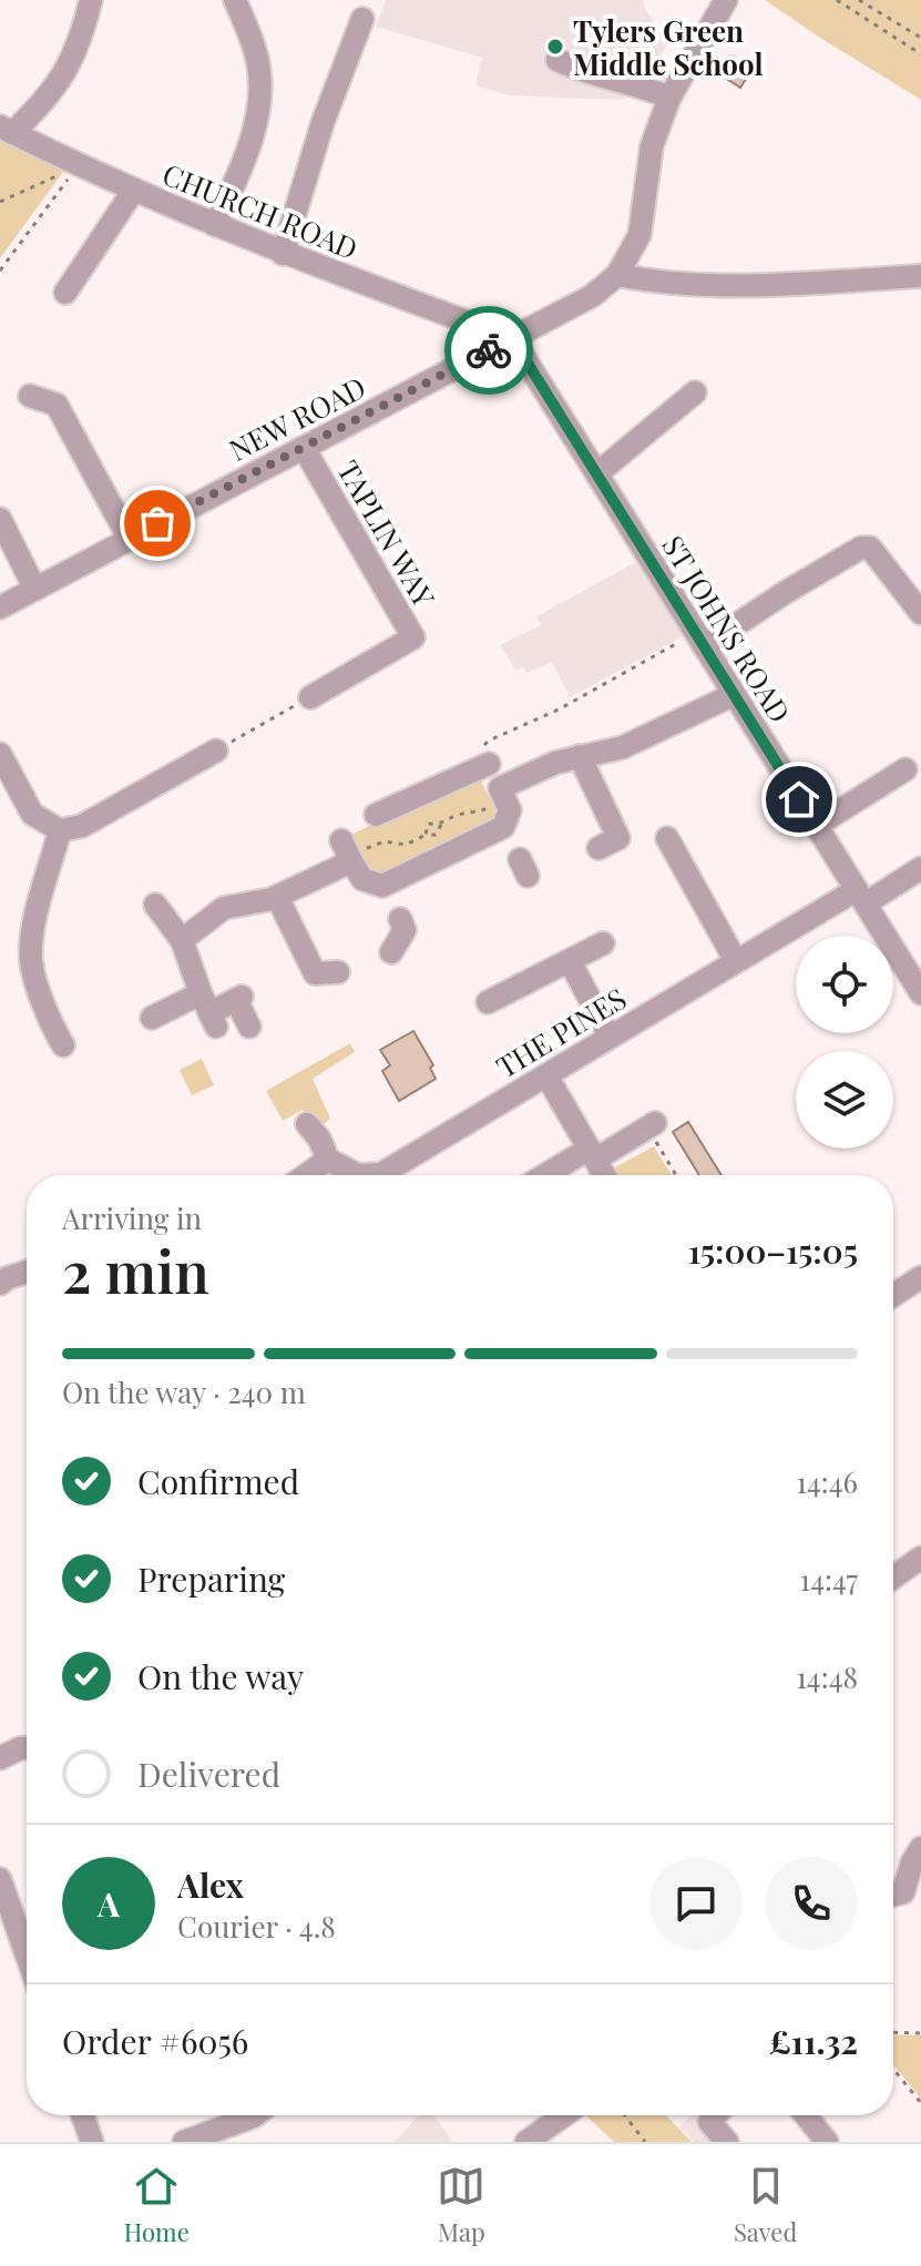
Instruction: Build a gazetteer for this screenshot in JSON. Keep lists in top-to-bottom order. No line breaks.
{"streets":{"street":["CHURCH ROAD","NEW ROAD","TAPLIN WAY","ST JOHNS ROAD","THE PINES"]},"crossings":[["CHURCH ROAD","NEW ROAD"],["CHURCH ROAD","ST JOHNS ROAD"],["NEW ROAD","TAPLIN WAY"],["NEW ROAD","ST JOHNS ROAD"],["ST JOHNS ROAD","THE PINES"]],"places":["Tylers Green Middle School"],"page":{"heading":["2 min","Arriving in","15:00–15:05"],"panel":["Alex","Courier · 4.8","Order #6056","£11.32"],"bar":"On the way · 240 m","list":[["Confirmed","14:46"],["Preparing","14:47"],["On the way","14:48"],"Delivered"],"round":"A","tabs":["Home","Map","Saved"]}}
